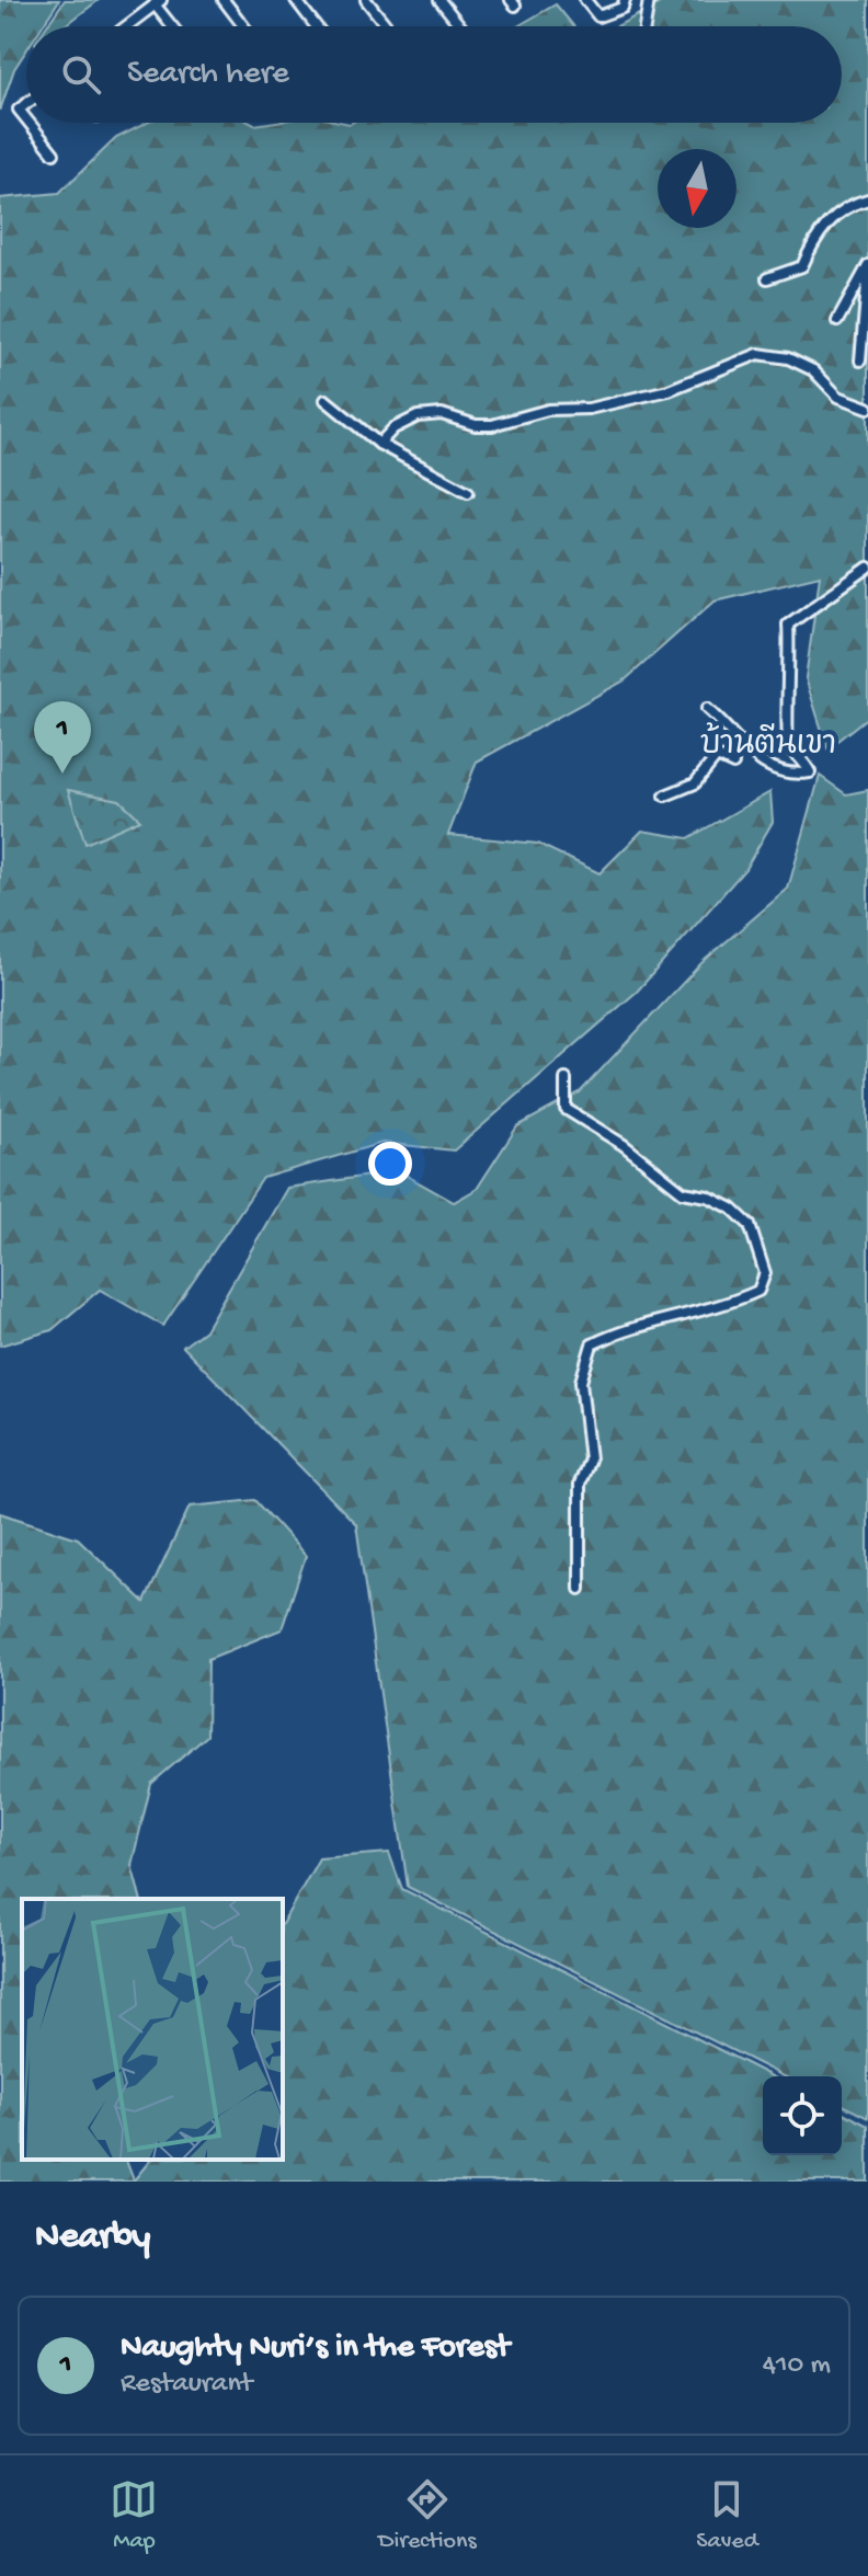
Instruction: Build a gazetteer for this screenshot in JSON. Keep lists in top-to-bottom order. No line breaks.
{"districts":["บ้านตีนเขา"],"north":"bottom","page":{"search":"Search here","pins":"1","heading":"Nearby","list":[{"mark":"1","name":"Naughty Nuri’s in the Forest","note":"Restaurant","value":"410 m"}],"nav":["Map","Directions","Saved"]}}
